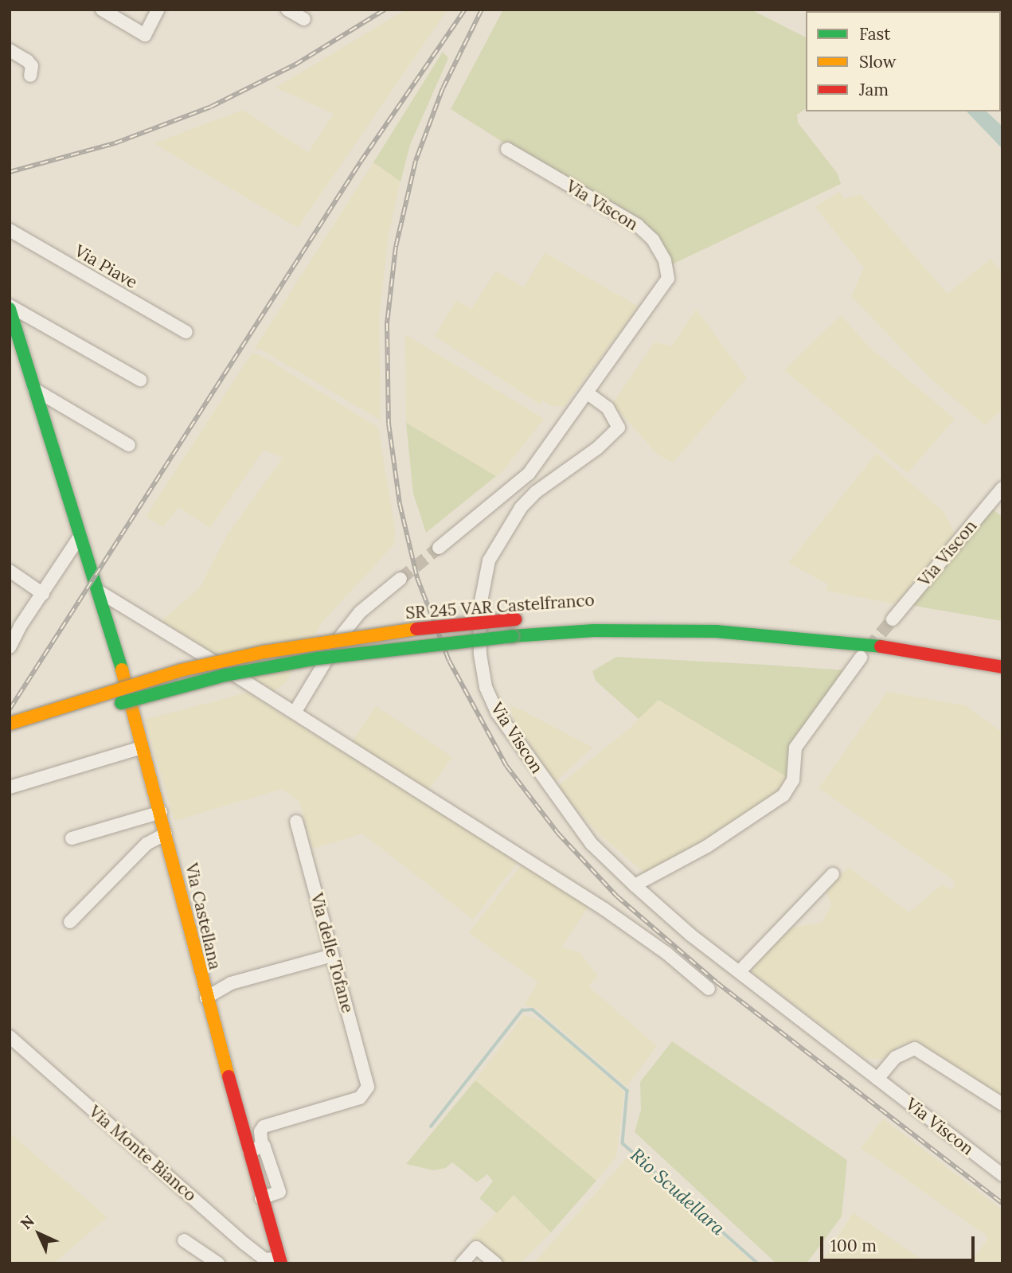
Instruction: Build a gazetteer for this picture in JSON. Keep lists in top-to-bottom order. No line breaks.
{"streets":{"main road":["SR 245 VAR Castelfranco","Via Castellana"],"street":["Via Viscon","Via Piave","Via delle Tofane","Via Monte Bianco"]},"crossings":[["Via Castellana","Via Monte Bianco"]],"water":["Rio Scudellara"],"legend":["Fast","Slow","Jam"],"scale_bar":"100 m","north":"top left"}
